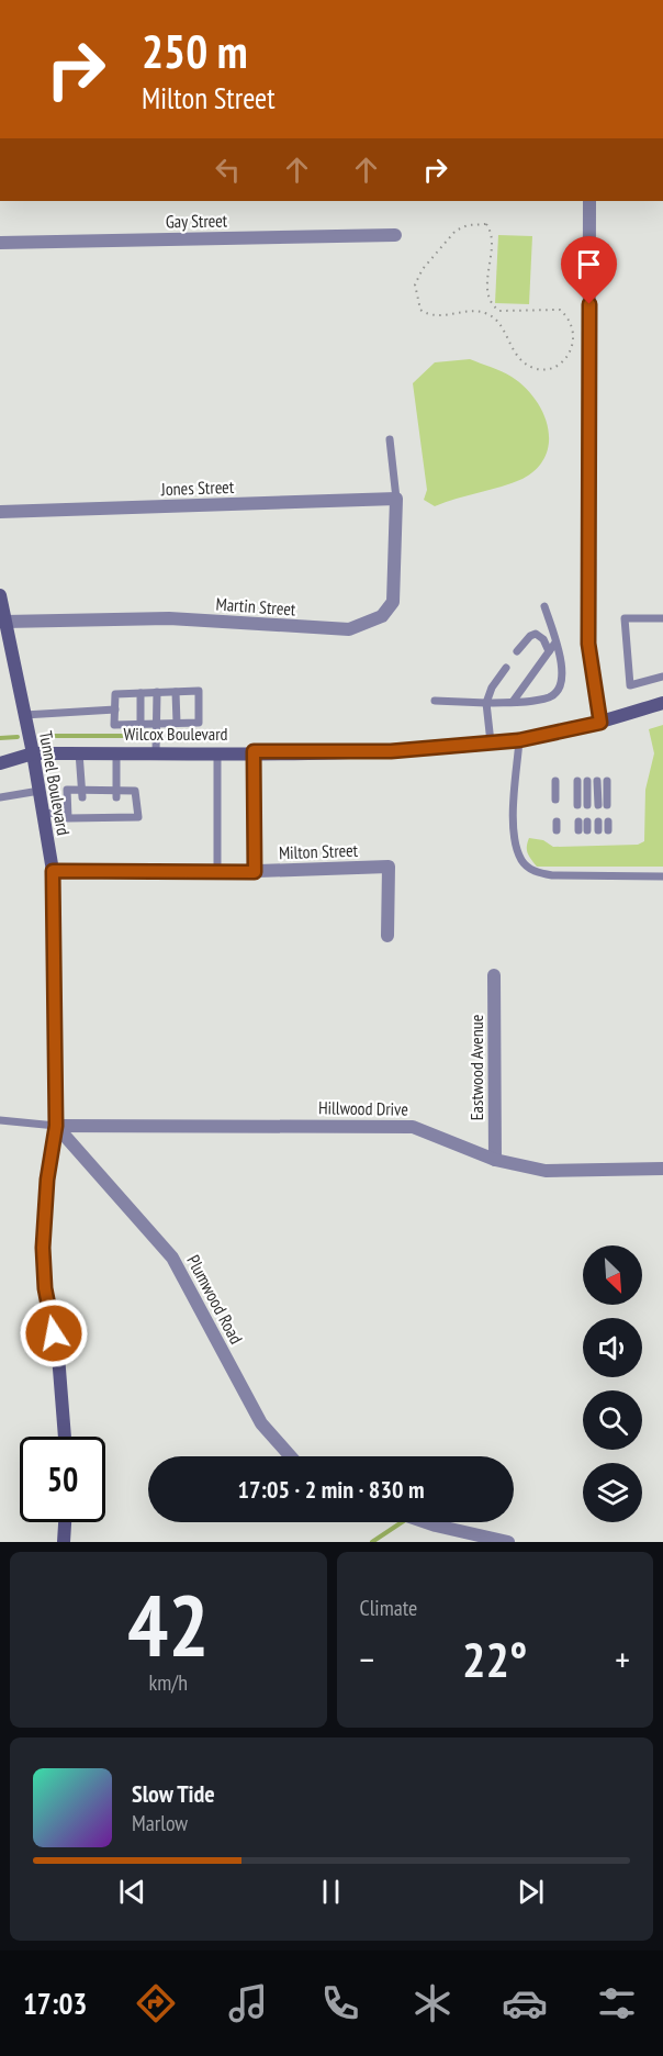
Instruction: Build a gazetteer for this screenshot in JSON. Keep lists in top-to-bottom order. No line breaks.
{"streets":{"main road":["Wilcox Boulevard","Tunnel Boulevard"],"street":["Gay Street","Jones Street","Martin Street","Milton Street","Eastwood Avenue","Hillwood Drive","Plumwood Road"]},"crossings":[["Jones Street","Martin Street"],["Martin Street","Tunnel Boulevard"],["Wilcox Boulevard","Tunnel Boulevard"],["Tunnel Boulevard","Milton Street"],["Tunnel Boulevard","Hillwood Drive"],["Tunnel Boulevard","Plumwood Road"],["Eastwood Avenue","Hillwood Drive"],["Hillwood Drive","Plumwood Road"]],"north":"bottom right","page":{"turn":["250 m","Milton Street"],"limit":"50","trip":"17:05 · 2 min · 830 m","tile":[["42","km/h"],"Climate"],"heat":["−","22°","+"],"song":["Slow Tide","Marlow"],"tabs":"17:03"}}
